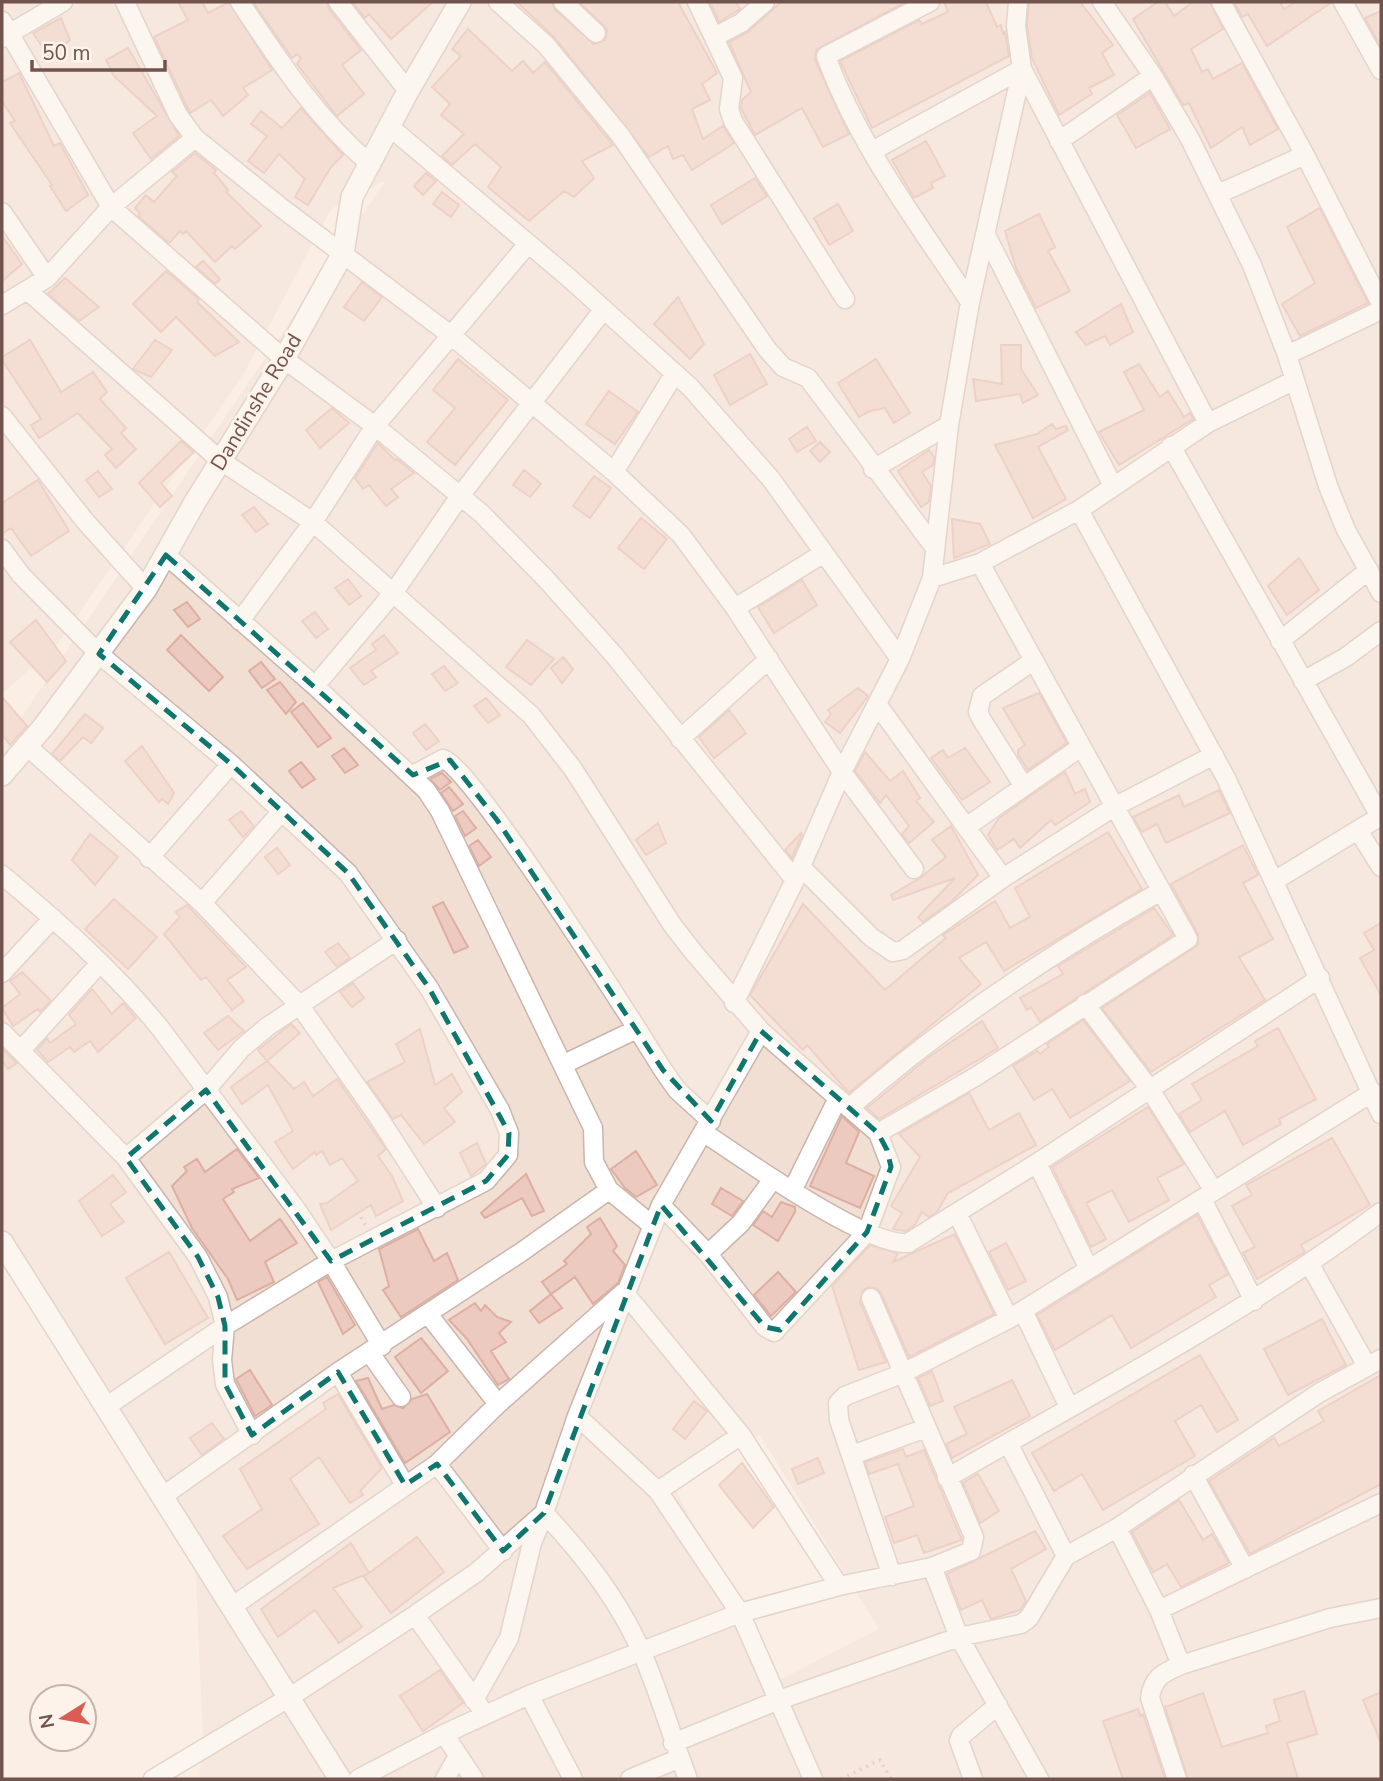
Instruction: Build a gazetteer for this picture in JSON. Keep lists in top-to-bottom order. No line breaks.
{"streets":{"street":["Dandinshe Road"]},"scale_bar":"50 m","north":"left"}
